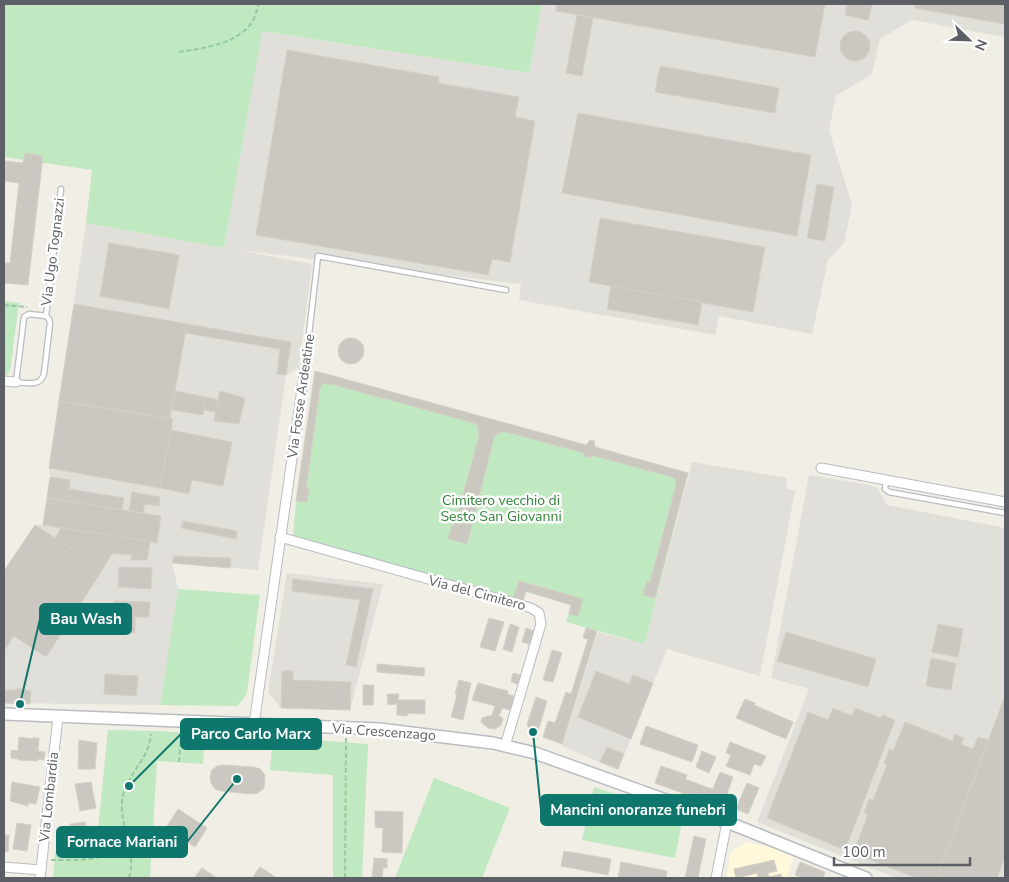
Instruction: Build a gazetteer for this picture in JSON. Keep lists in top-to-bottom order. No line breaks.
{"streets":{"street":["Via Ugo Tognazzi","Via Fosse Ardeatine","Via del Cimitero","Via Crescenzago","Via Lombardia"]},"crossings":[["Via Fosse Ardeatine","Via del Cimitero"],["Via Fosse Ardeatine","Via Crescenzago"],["Via del Cimitero","Via Crescenzago"],["Via Crescenzago","Via Lombardia"]],"parks":["Cimitero vecchio di Sesto San Giovanni"],"places":["Bau Wash","Mancini onoranze funebri","Fornace Mariani","Parco Carlo Marx"],"scale_bar":"100 m","north":"bottom right"}
